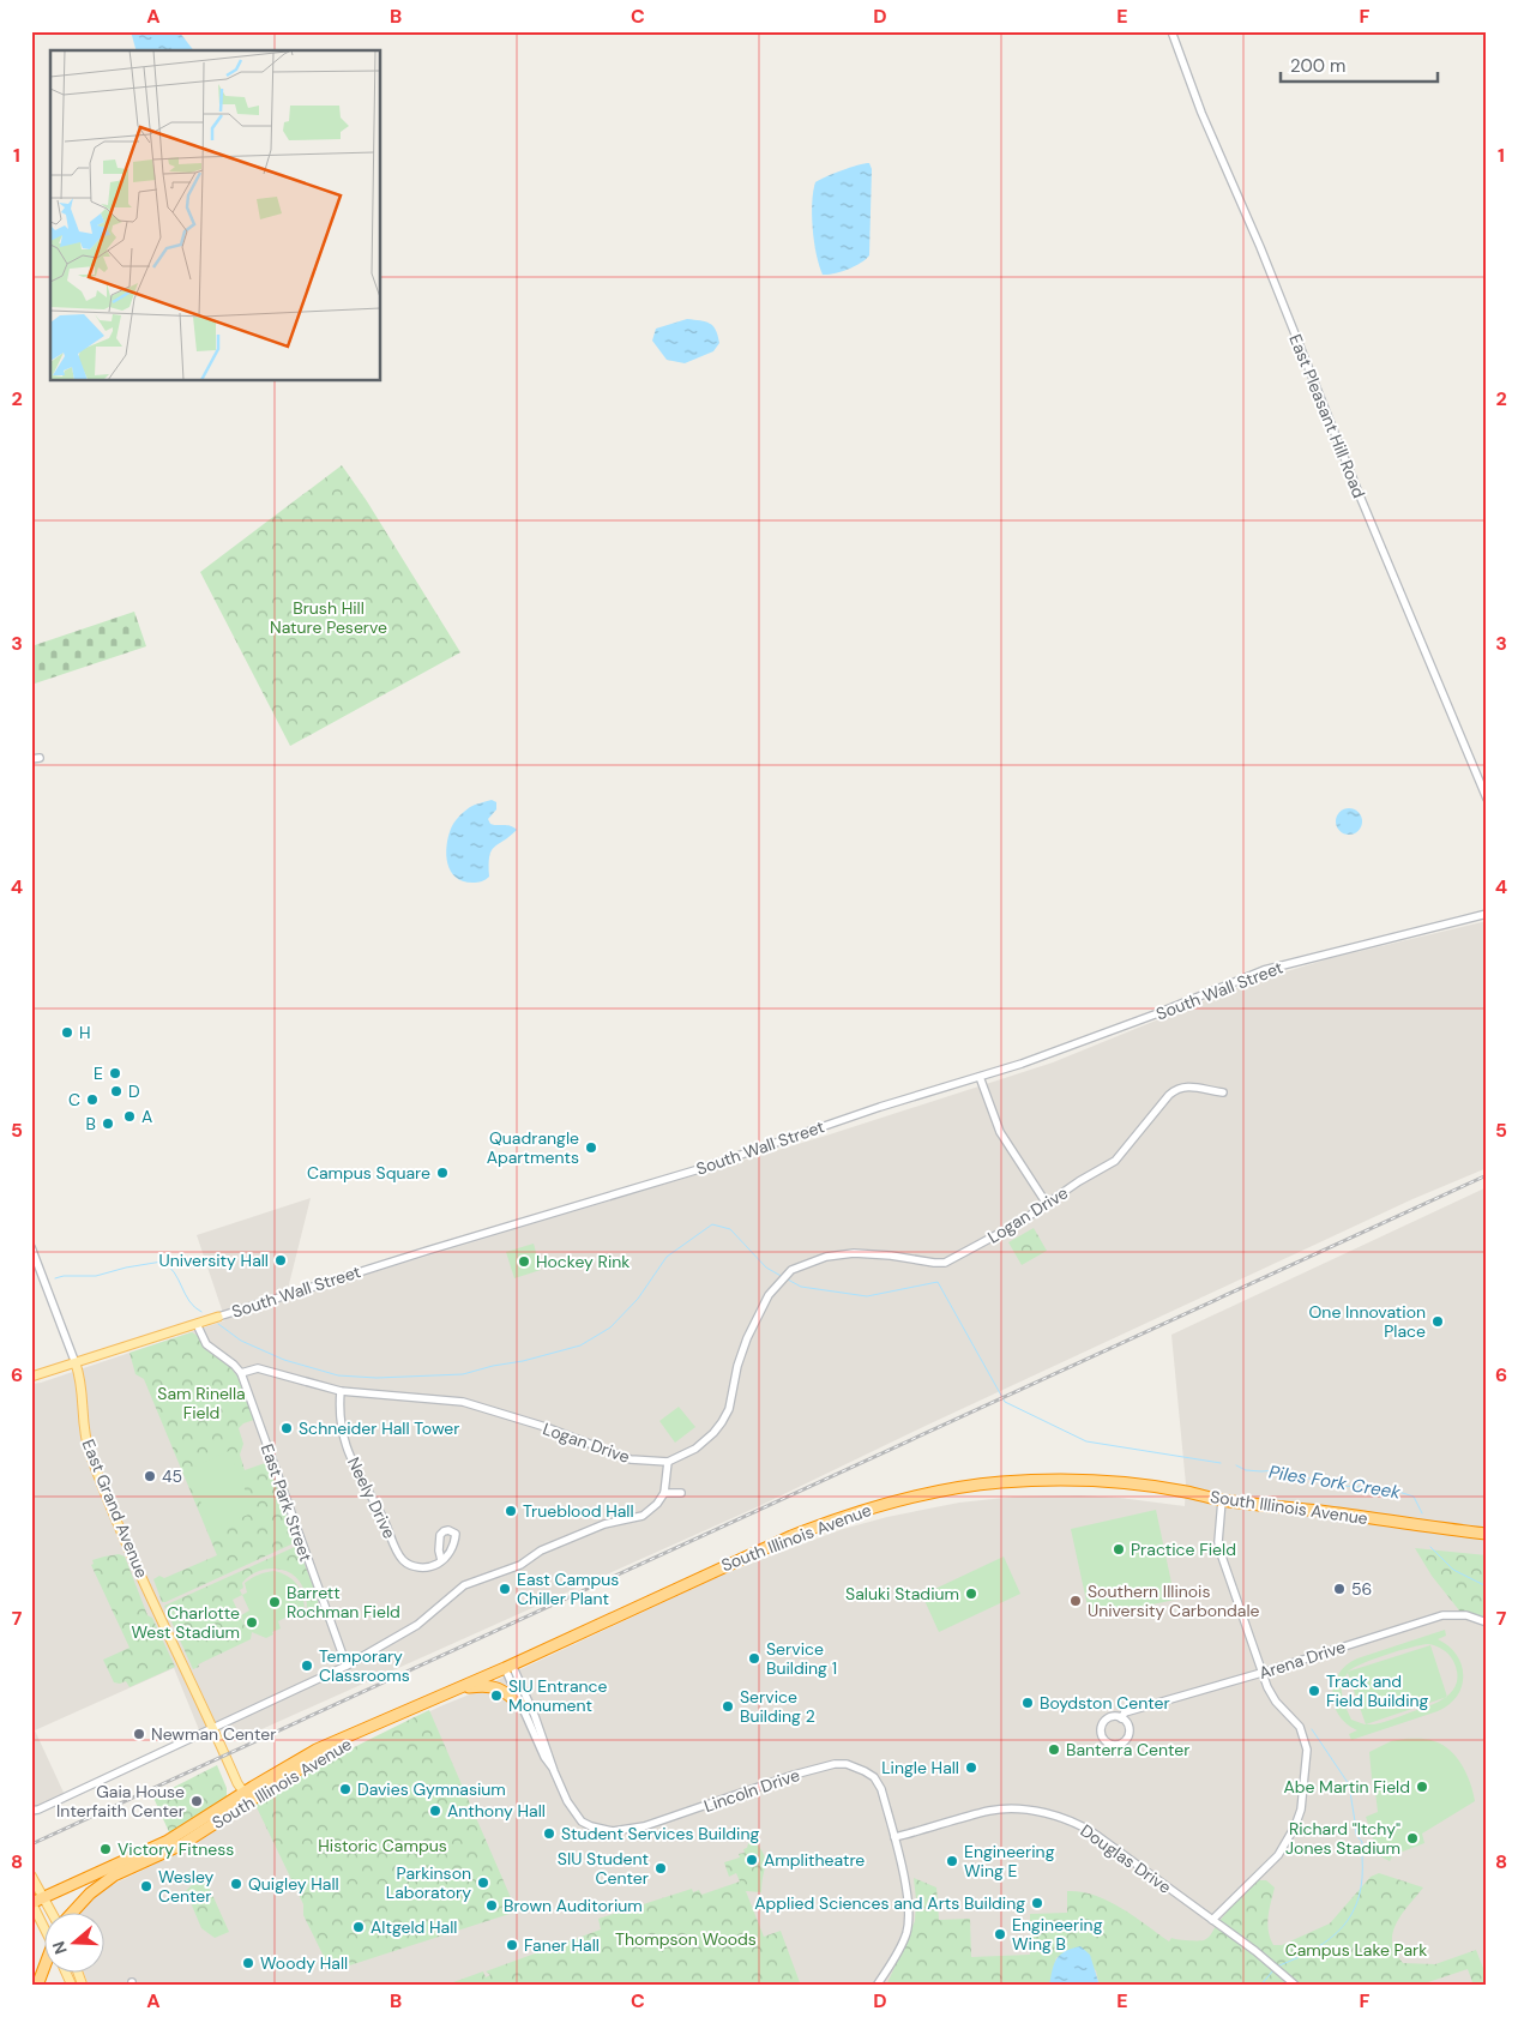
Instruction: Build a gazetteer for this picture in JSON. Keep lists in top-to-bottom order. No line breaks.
{"streets":{"highway":["South Illinois Avenue"],"main road":["South Wall Street","East Grand Avenue"],"street":["East Pleasant Hill Road","Logan Drive","Neely Drive","East Park Street","Arena Drive","Lincoln Drive","Douglas Drive"]},"crossings":[["South Wall Street","East Grand Avenue"],["Logan Drive","Neely Drive"],["Logan Drive","East Park Street"],["South Illinois Avenue","East Grand Avenue"],["South Illinois Avenue","Lincoln Drive"],["Lincoln Drive","Douglas Drive"]],"water":["Piles Fork Creek"],"parks":["Brush Hill Nature Peserve","Sam Rinella Field","Historic Campus","Thompson Woods","Campus Lake Park"],"places":["H","E","D","C","A","B","Quadrangle Apartments","Campus Square","University Hall","Hockey Rink","One Innovation Place","Schneider Hall Tower","45","Trueblood Hall","Practice Field","East Campus Chiller Plant","56","Saluki Stadium","Southern Illinois University Carbondale","Barrett Rochman Field","Charlotte West Stadium","Service Building 1","Temporary Classrooms","Track and Field Building","SIU Entrance Monument","Boydston Center","Service Building 2","Newman Center","Banterra Center","Lingle Hall","Abe Martin Field","Davies Gymnasium","Gaia House Interfaith Center","Anthony Hall","Student Services Building","Richard \"Itchy\" Jones Stadium","Victory Fitness","Amplitheatre","Engineering Wing E","SIU Student Center","Parkinson Laboratory","Quigley Hall","Wesley Center","Applied Sciences and Arts Building","Brown Auditorium","Altgeld Hall","Engineering Wing B","Faner Hall","Woody Hall"],"scale_bar":"200 m","north":"left","grid":{"columns":["A","B","C","D","E","F"],"rows":["1","2","3","4","5","6","7","8"]}}
